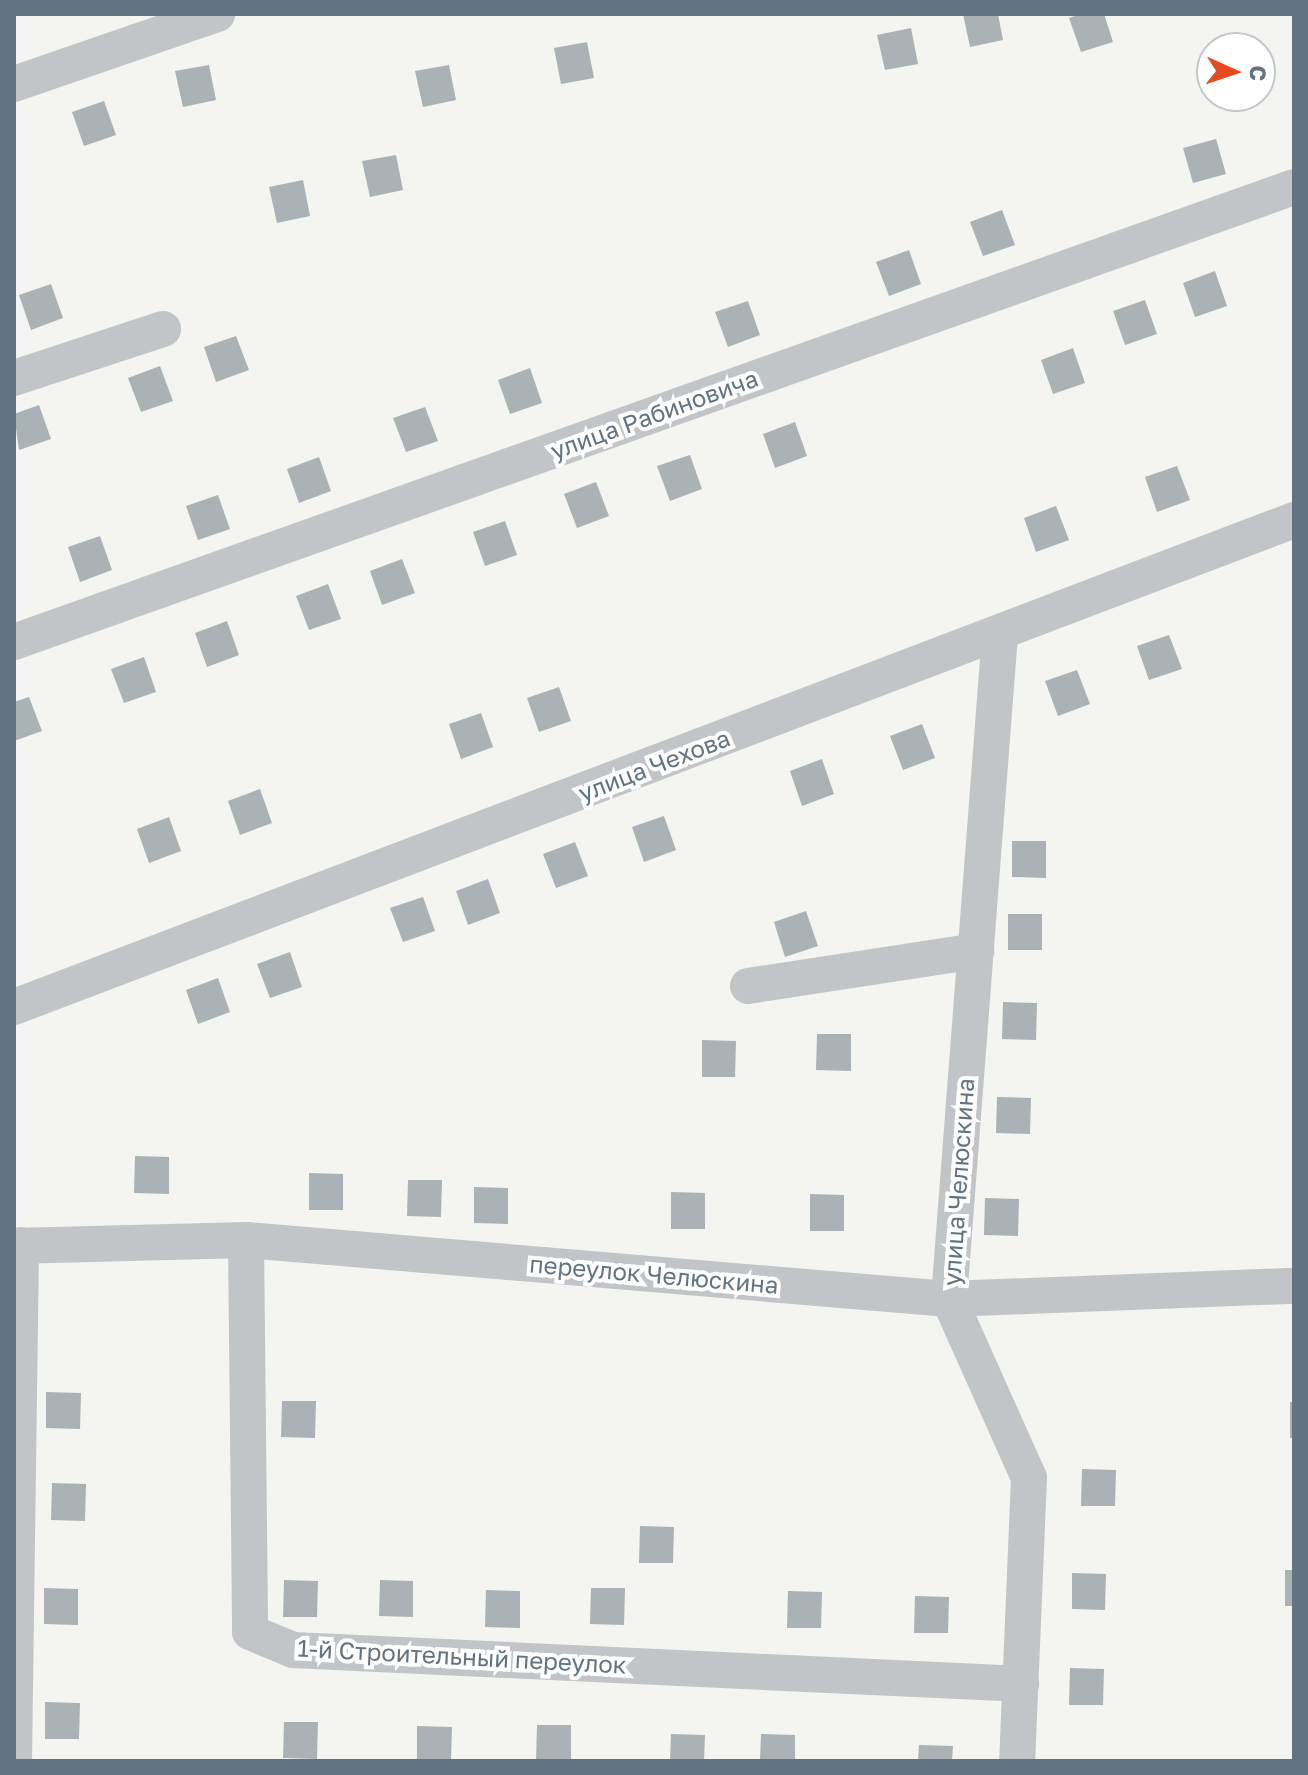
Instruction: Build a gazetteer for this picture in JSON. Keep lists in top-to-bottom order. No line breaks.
{"streets":{"street":["улица Рабиновича","улица Чехова","улица Челюскина","переулок Челюскина","1-й Строительный переулок"]},"crossings":[["улица Чехова","улица Челюскина"],["улица Челюскина","переулок Челюскина"],["улица Челюскина","1-й Строительный переулок"],["переулок Челюскина","1-й Строительный переулок"]],"north":"right"}
